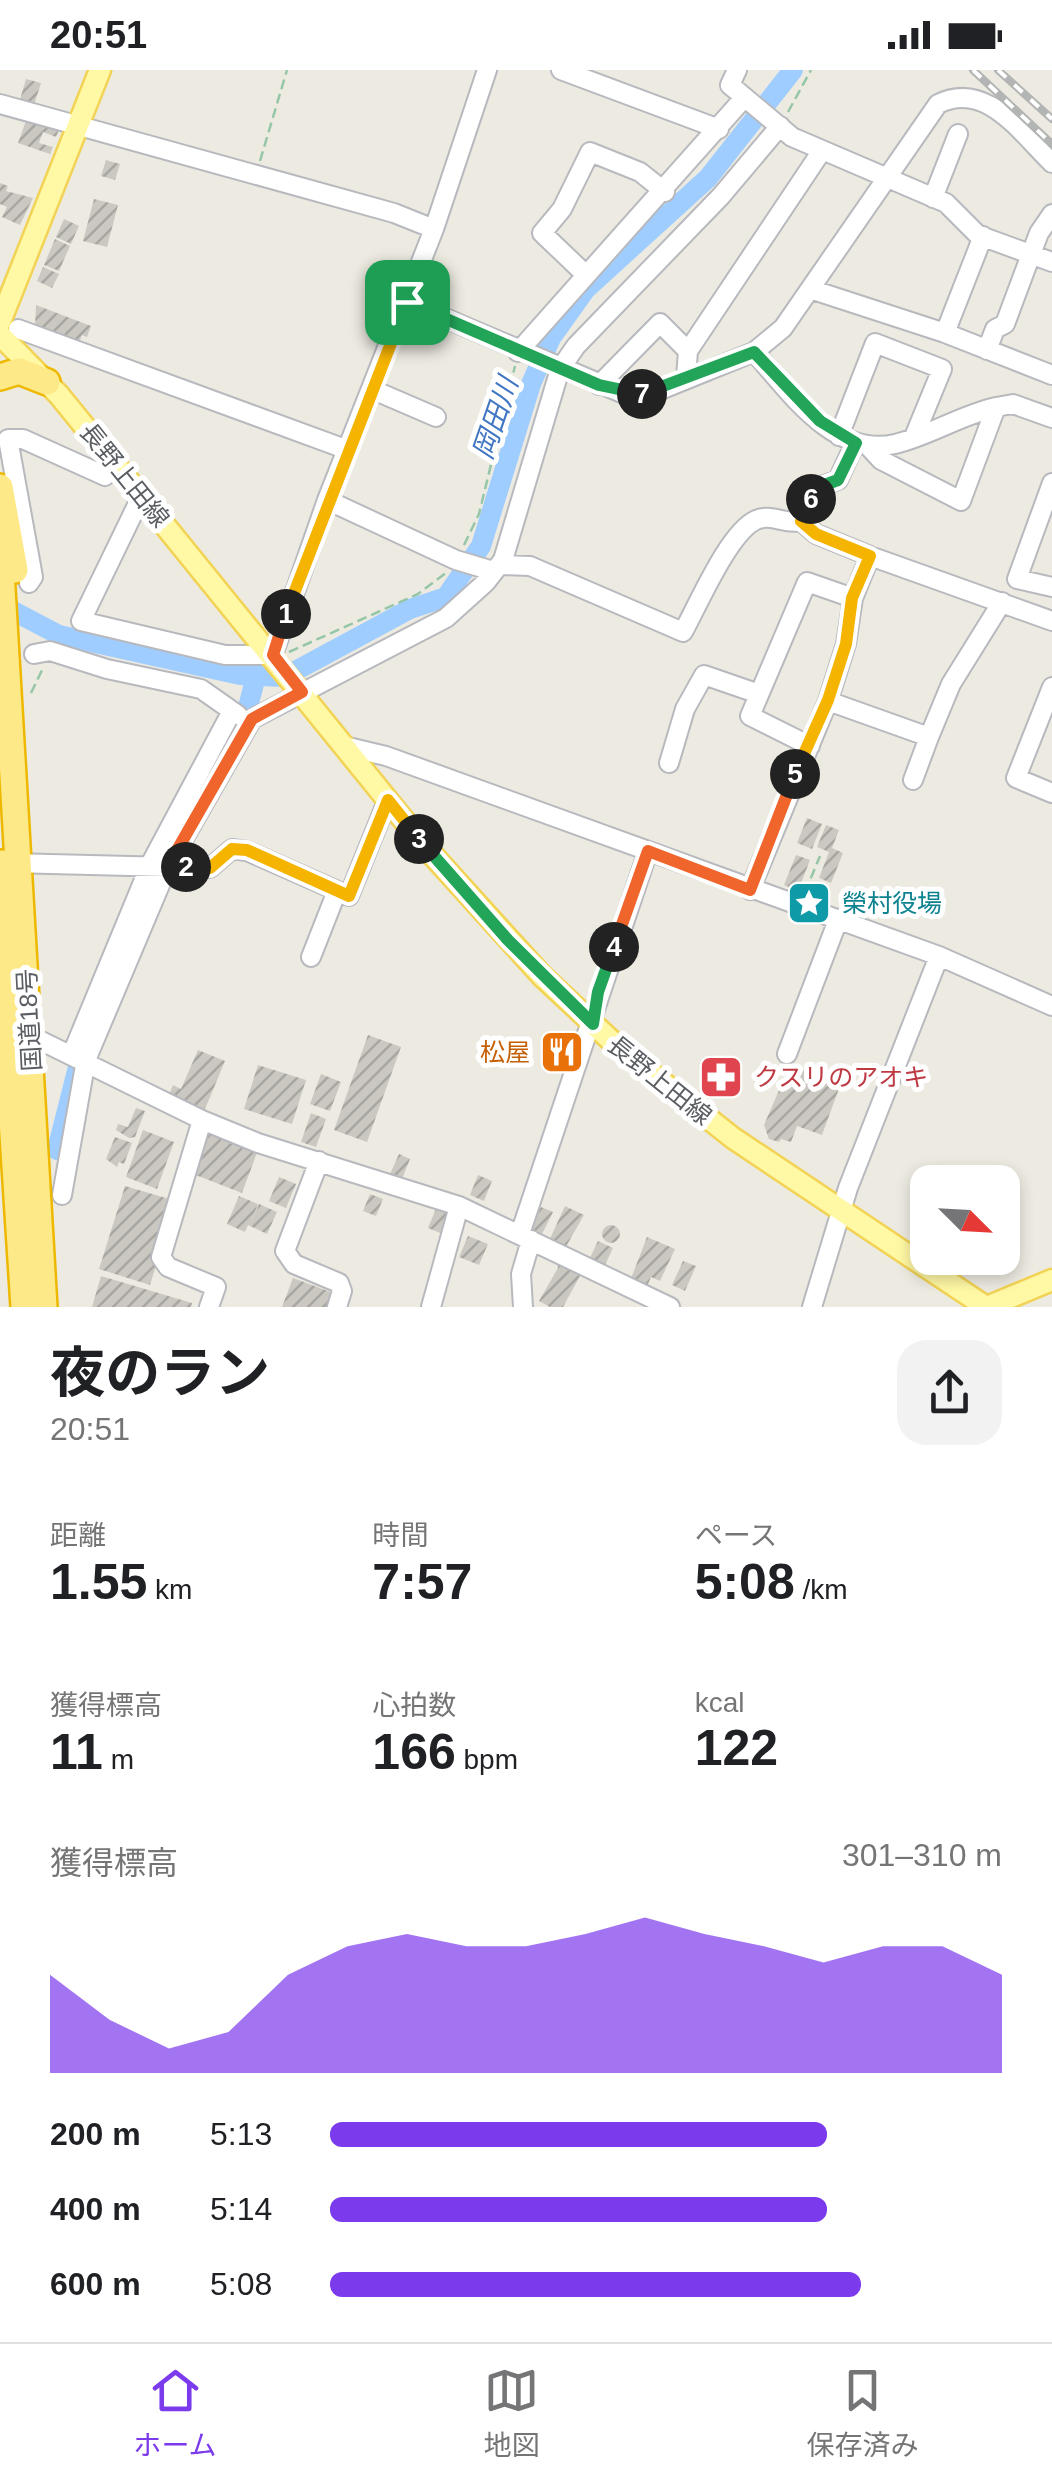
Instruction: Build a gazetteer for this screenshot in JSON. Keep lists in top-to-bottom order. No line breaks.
{"streets":{"highway":["国道18号"],"main road":["長野上田線"]},"water":["岡田川"],"places":{"place":["榮村役場"],"restaurant":["松屋"],"pharmacy":["クスリのアオキ"]},"north":"bottom right","page":{"status":"20:51","pins":["7","6","1","5","3","2","4"],"heading":["夜のラン","20:51"],"stats":[["距離","1.55 km"],["時間","7:57"],["ペース","5:08 /km"],["獲得標高","11 m"],["心拍数","166 bpm"],["kcal","122"]],"chart":["獲得標高","301–310 m"],"list":[{"name":"200 m","note":"5:13"},{"name":"400 m","note":"5:14"},{"name":"600 m","note":"5:08"}],"tabs":["ホーム","地図","保存済み"]}}
